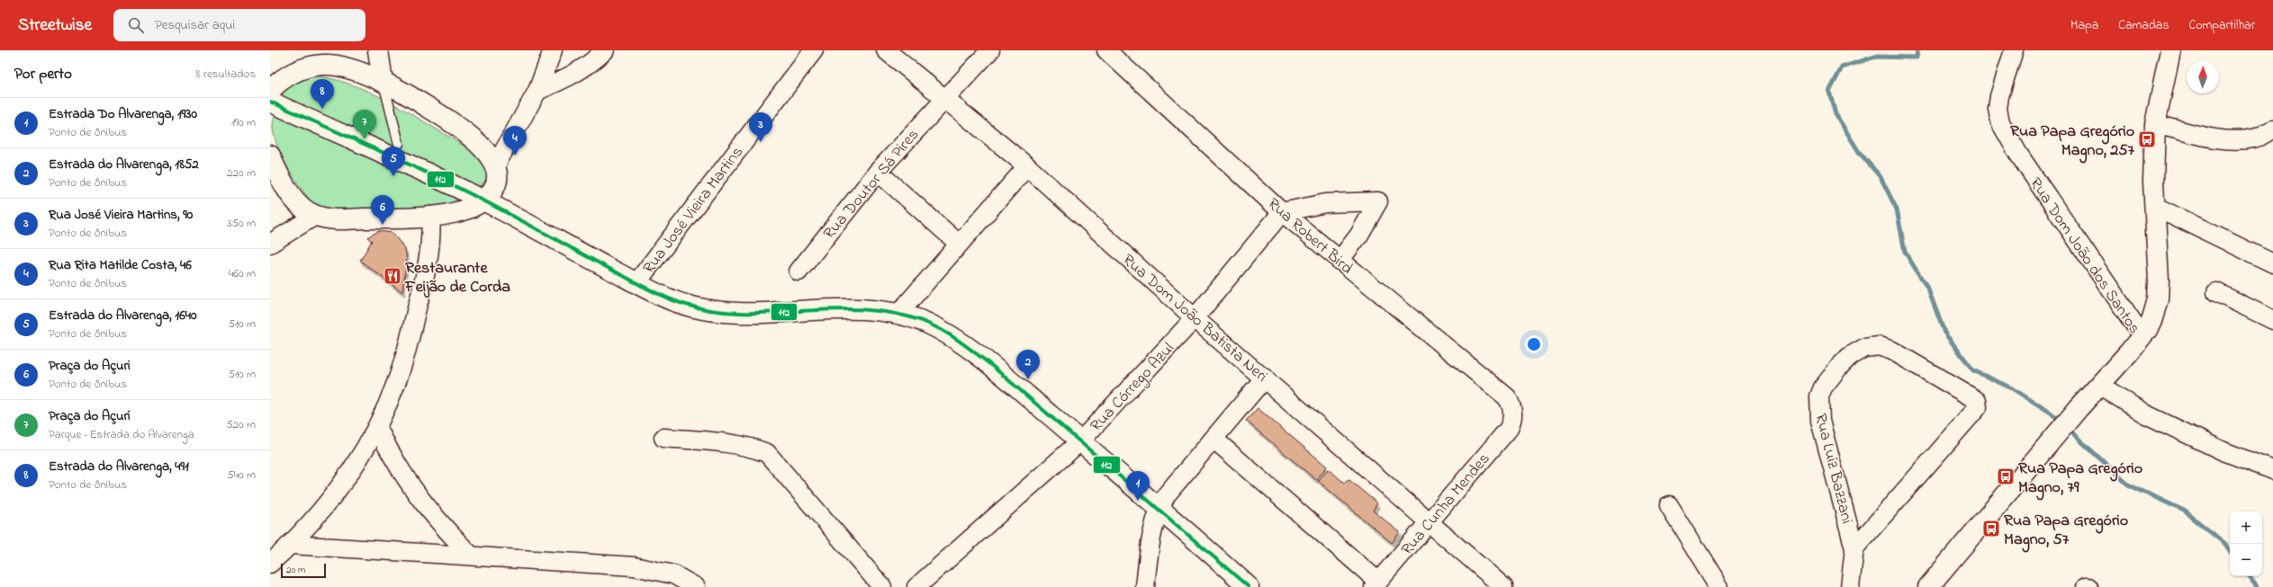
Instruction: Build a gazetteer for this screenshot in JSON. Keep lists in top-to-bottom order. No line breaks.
{"streets":{"street":["Rua Doutor Sá Pires","Rua José Vieira Martins","Rua Robert Bird","Rua Dom João dos Santos","Rua Dom João Batista Neri","Rua Córrego Azul","Rua Luíz Bazzani","Rua Cunha Mendes"]},"crossings":[["Rua Doutor Sá Pires","Rua Dom João Batista Neri"],["Rua Robert Bird","Rua Córrego Azul"],["Rua Robert Bird","Rua Cunha Mendes"],["Rua Dom João Batista Neri","Rua Córrego Azul"],["Rua Dom João Batista Neri","Rua Cunha Mendes"]],"places":{"bus stop":["Rua Papa Gregório Magno, 257","Rua Papa Gregório Magno, 79","Rua Papa Gregório Magno, 57"],"restaurant":["Restaurante Feijão de Corda"]},"lines":["transit line 112"],"scale_bar":"20 m","north":"top","page":{"header":"Streetwise","search":"Pesquisar aqui","nav":["Mapa","Camadas","Compartilhar"],"heading":["Por perto","8 resultados"],"pins":["8","7","3","4","5","6","2","1"],"list":[{"mark":"1","name":"Estrada Do Alvarenga, 1930","note":"Ponto de ônibus","value":"190 m"},{"mark":"2","name":"Estrada do Alvarenga, 1852","note":"Ponto de ônibus","value":"220 m"},{"mark":"3","name":"Rua José Vieira Martins, 90","note":"Ponto de ônibus","value":"350 m"},{"mark":"4","name":"Rua Rita Matilde Costa, 46","note":"Ponto de ônibus","value":"460 m"},{"mark":"5","name":"Estrada do Alvarenga, 1640","note":"Ponto de ônibus","value":"510 m"},{"mark":"6","name":"Praça do Açuri","note":"Ponto de ônibus","value":"510 m"},{"mark":"7","name":"Praça do Açurí","note":"Parque · Estrada do Alvarenga","value":"520 m"},{"mark":"8","name":"Estrada do Alvarenga, 491","note":"Ponto de ônibus","value":"540 m"}],"map_buttons":["+","−"],"scale":"20 m"}}
